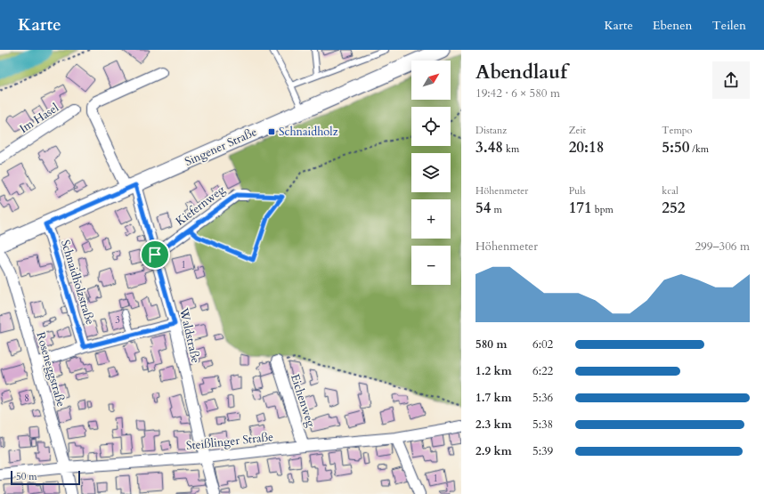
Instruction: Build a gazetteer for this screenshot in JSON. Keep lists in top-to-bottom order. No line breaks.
{"streets":{"main road":["Singener Straße"],"street":["Im Hasel","Kiefernweg","Schnaidholzstraße","Waldstraße","Roseneggstraße","Eichenweg","Steißlinger Straße"]},"crossings":[["Singener Straße","Schnaidholzstraße"],["Singener Straße","Waldstraße"],["Kiefernweg","Waldstraße"],["Waldstraße","Steißlinger Straße"],["Roseneggstraße","Steißlinger Straße"],["Eichenweg","Steißlinger Straße"]],"places":{"transit":["Schnaidholz"]},"house_numbers":["1","3","8","1"],"scale_bar":"50 m","north":"top right","page":{"header":"Karte","nav":["Karte","Ebenen","Teilen"],"heading":["Abendlauf","19:42 · 6 × 580 m"],"map_buttons":["+","−"],"stats":[["Distanz","3.48 km"],["Zeit","20:18"],["Tempo","5:50 /km"],["Höhenmeter","54 m"],["Puls","171 bpm"],["kcal","252"]],"chart":["Höhenmeter","299–306 m"],"list":[{"name":"580 m","note":"6:02"},{"name":"1.2 km","note":"6:22"},{"name":"1.7 km","note":"5:36"},{"name":"2.3 km","note":"5:38"},{"name":"2.9 km","note":"5:39"}],"scale":"50 m"}}
